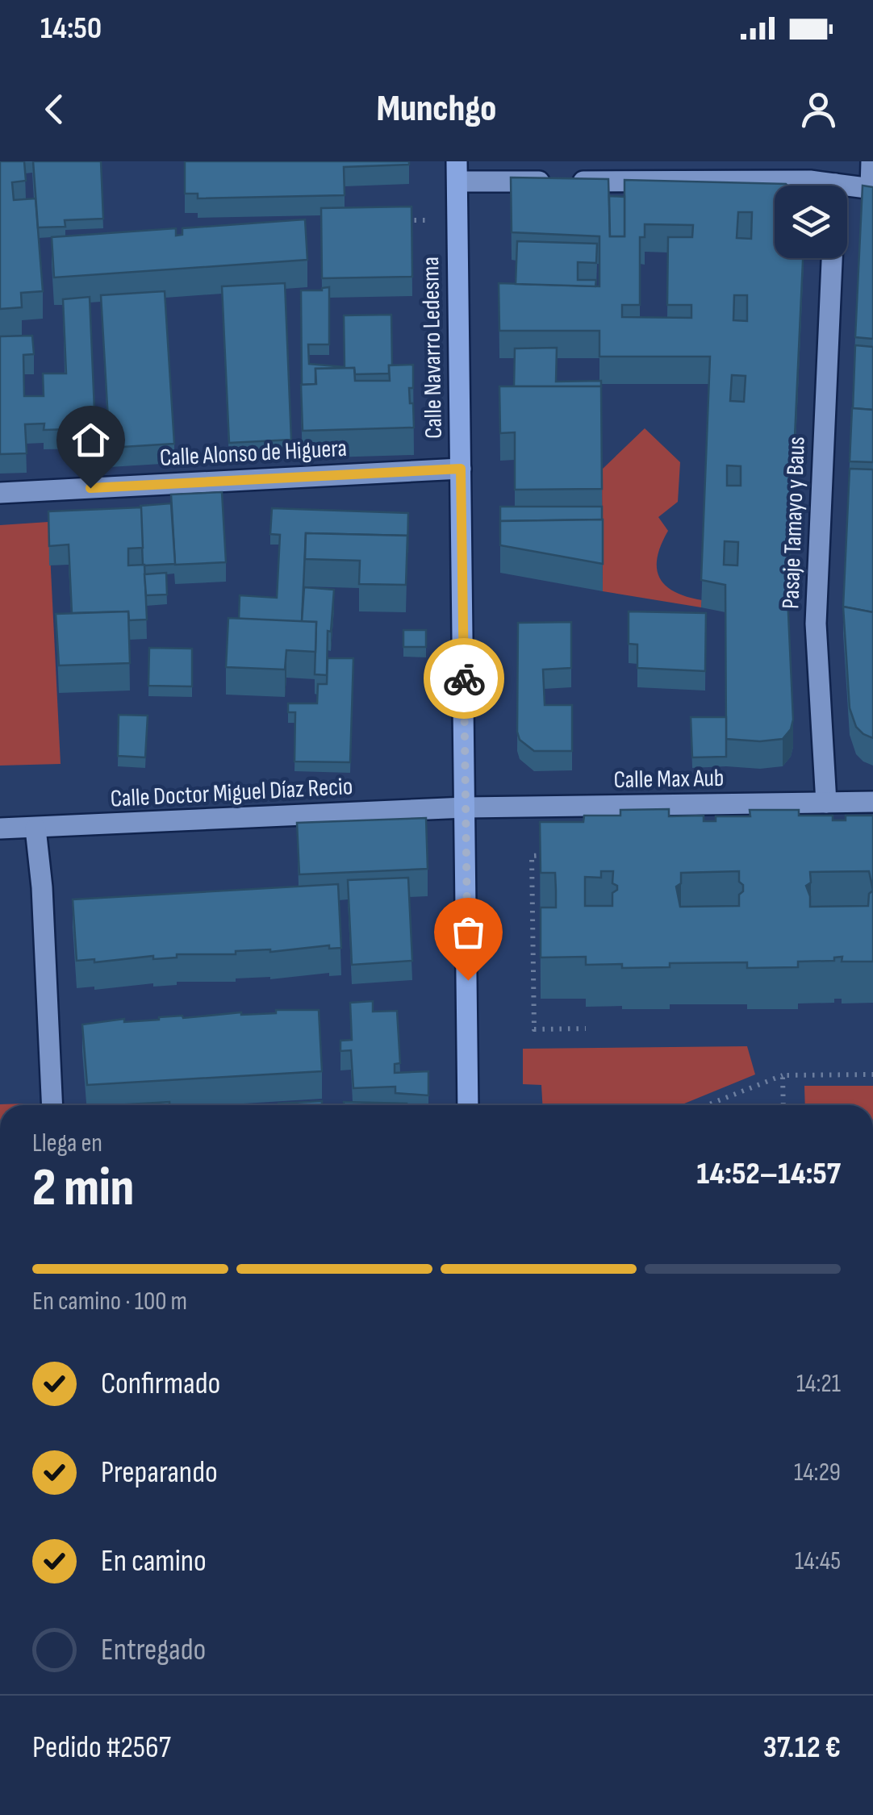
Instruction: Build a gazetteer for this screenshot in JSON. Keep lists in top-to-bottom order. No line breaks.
{"streets":{"main road":["Calle Navarro Ledesma"],"street":["Calle Alonso de Higuera","Pasaje Tamayo y Baus","Calle Max Aub","Calle Doctor Miguel Díaz Recio"]},"crossings":[["Calle Navarro Ledesma","Calle Alonso de Higuera"],["Calle Navarro Ledesma","Calle Max Aub"],["Calle Navarro Ledesma","Calle Doctor Miguel Díaz Recio"],["Pasaje Tamayo y Baus","Calle Max Aub"],["Calle Max Aub","Calle Doctor Miguel Díaz Recio"]],"page":{"status":"14:50","header":"Munchgo","heading":["2 min","Llega en","14:52–14:57"],"panel":["Pedido #2567","37.12 €"],"bar":"En camino · 100 m","list":[["Confirmado","14:21"],["Preparando","14:29"],["En camino","14:45"],"Entregado"]}}
